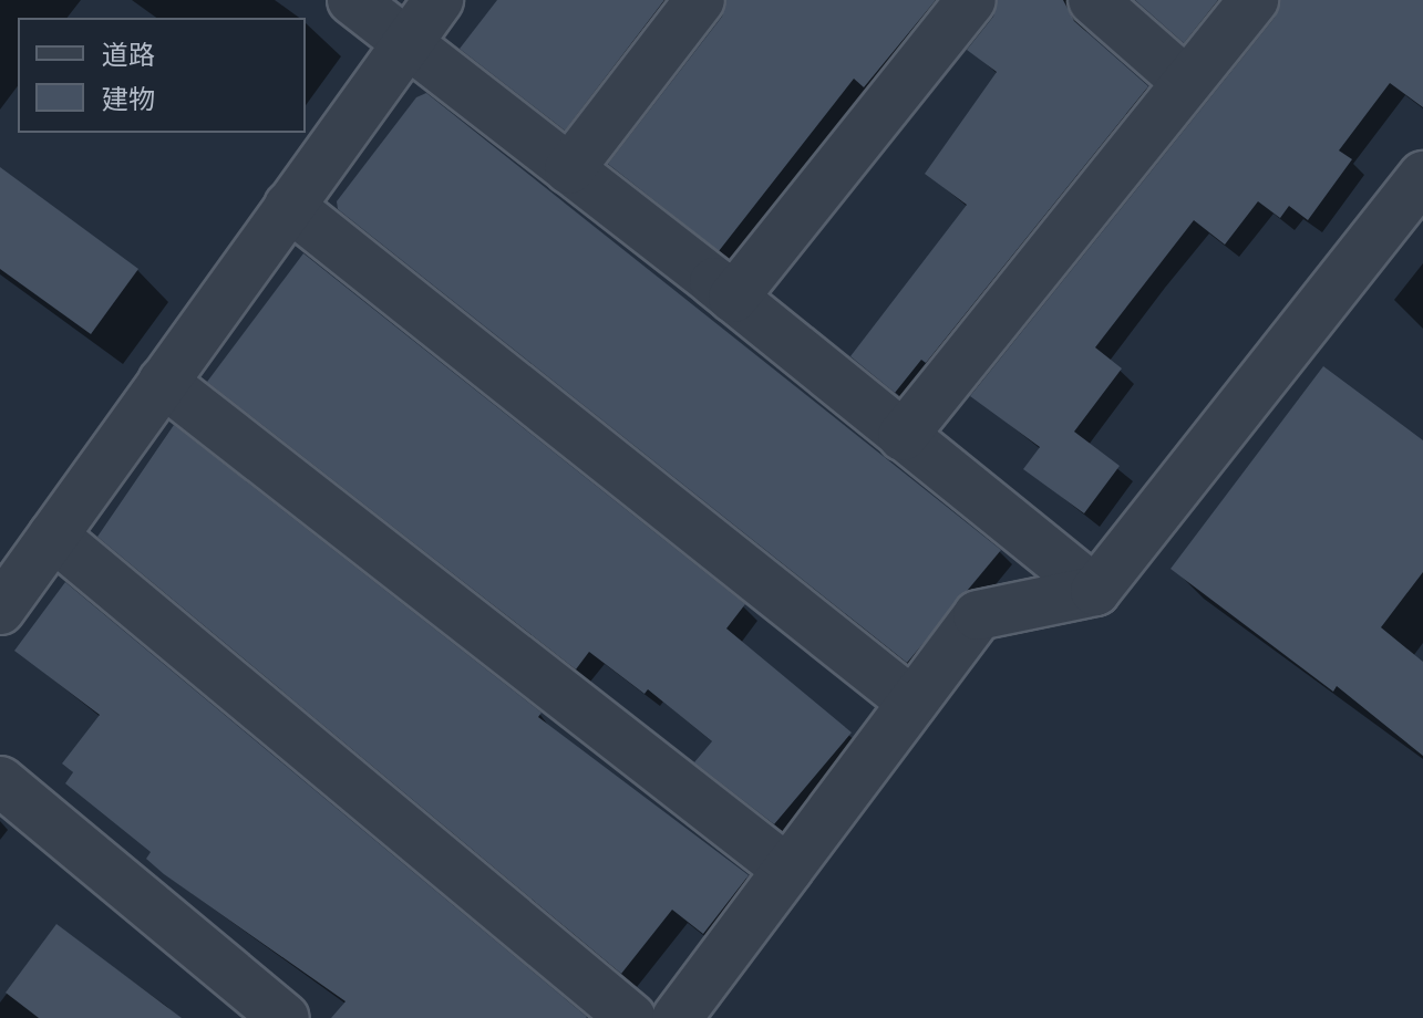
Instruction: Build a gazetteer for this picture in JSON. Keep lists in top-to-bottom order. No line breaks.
{"legend":["道路","建物"]}
